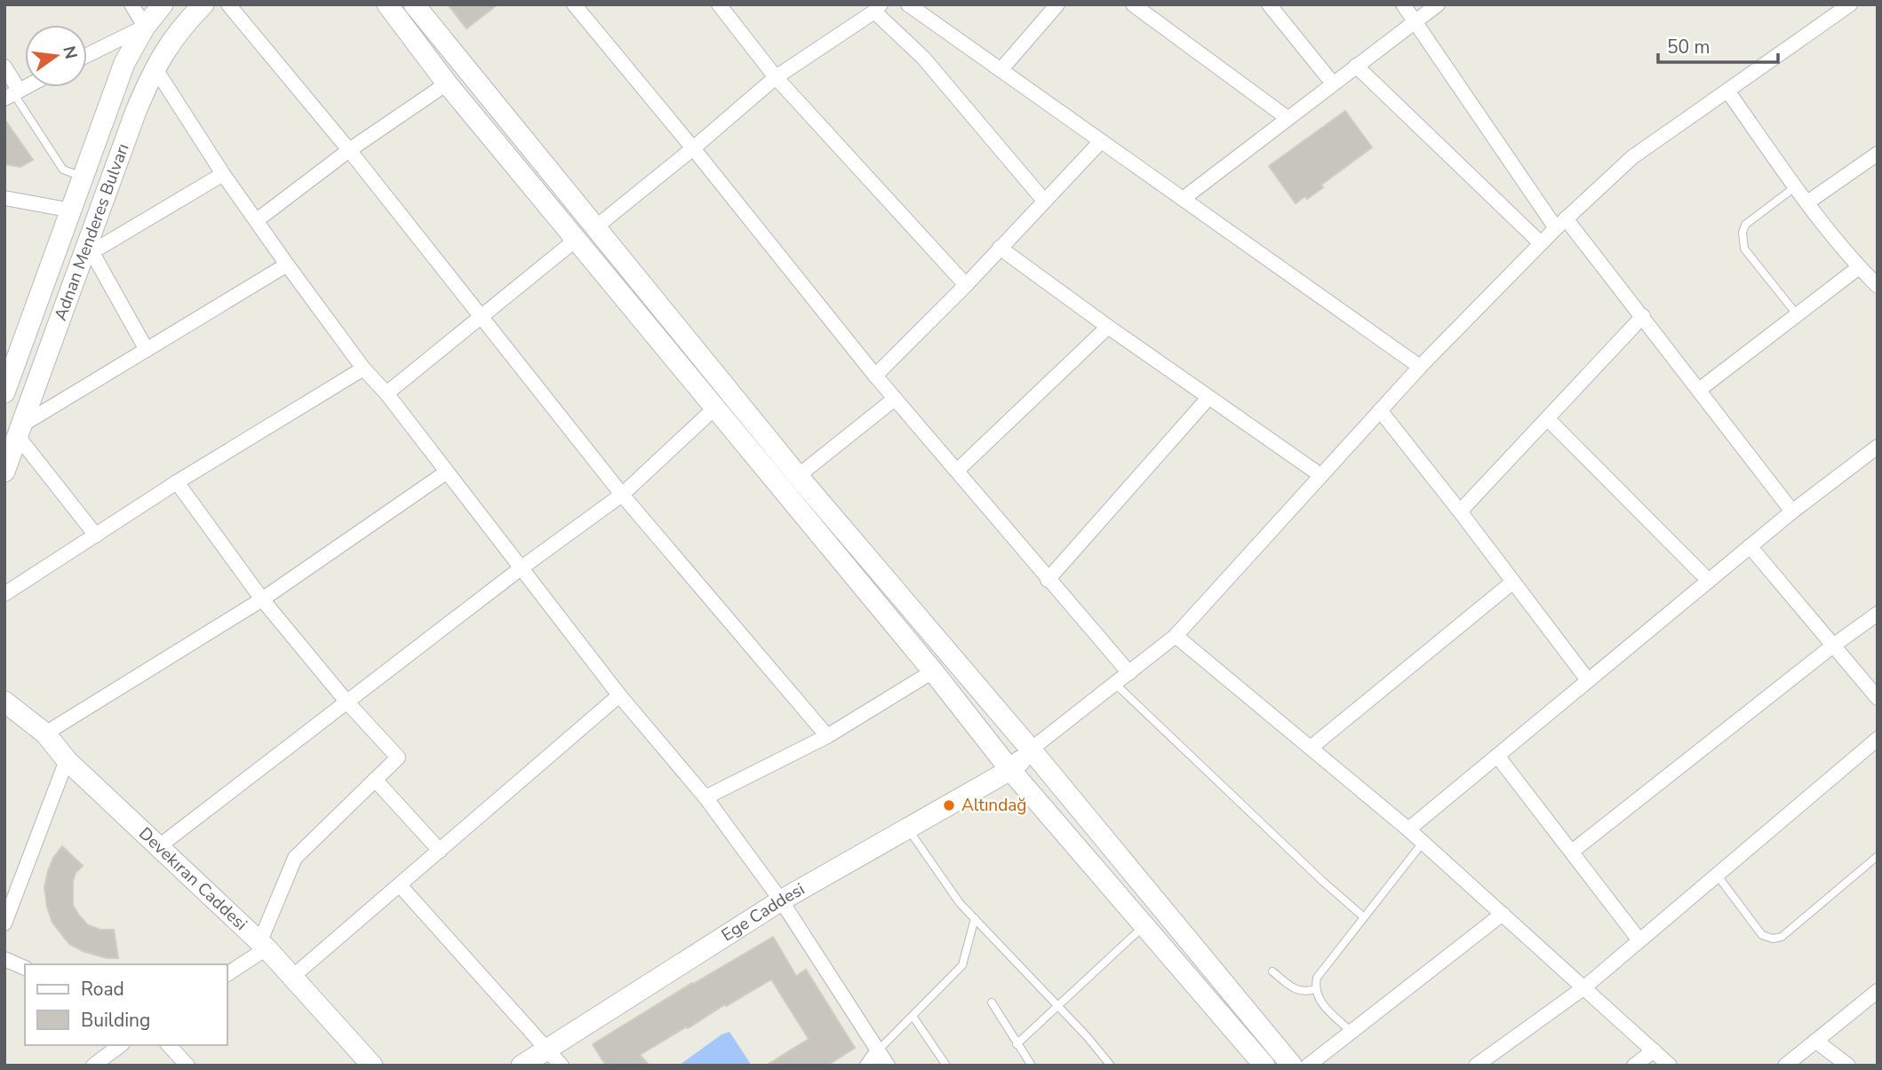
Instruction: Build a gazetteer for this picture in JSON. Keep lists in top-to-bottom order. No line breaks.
{"streets":{"main road":["Adnan Menderes Bulvarı","Devekıran Caddesi","Ege Caddesi"]},"places":["Altındağ"],"legend":["Road","Building"],"scale_bar":"50 m","north":"right"}
